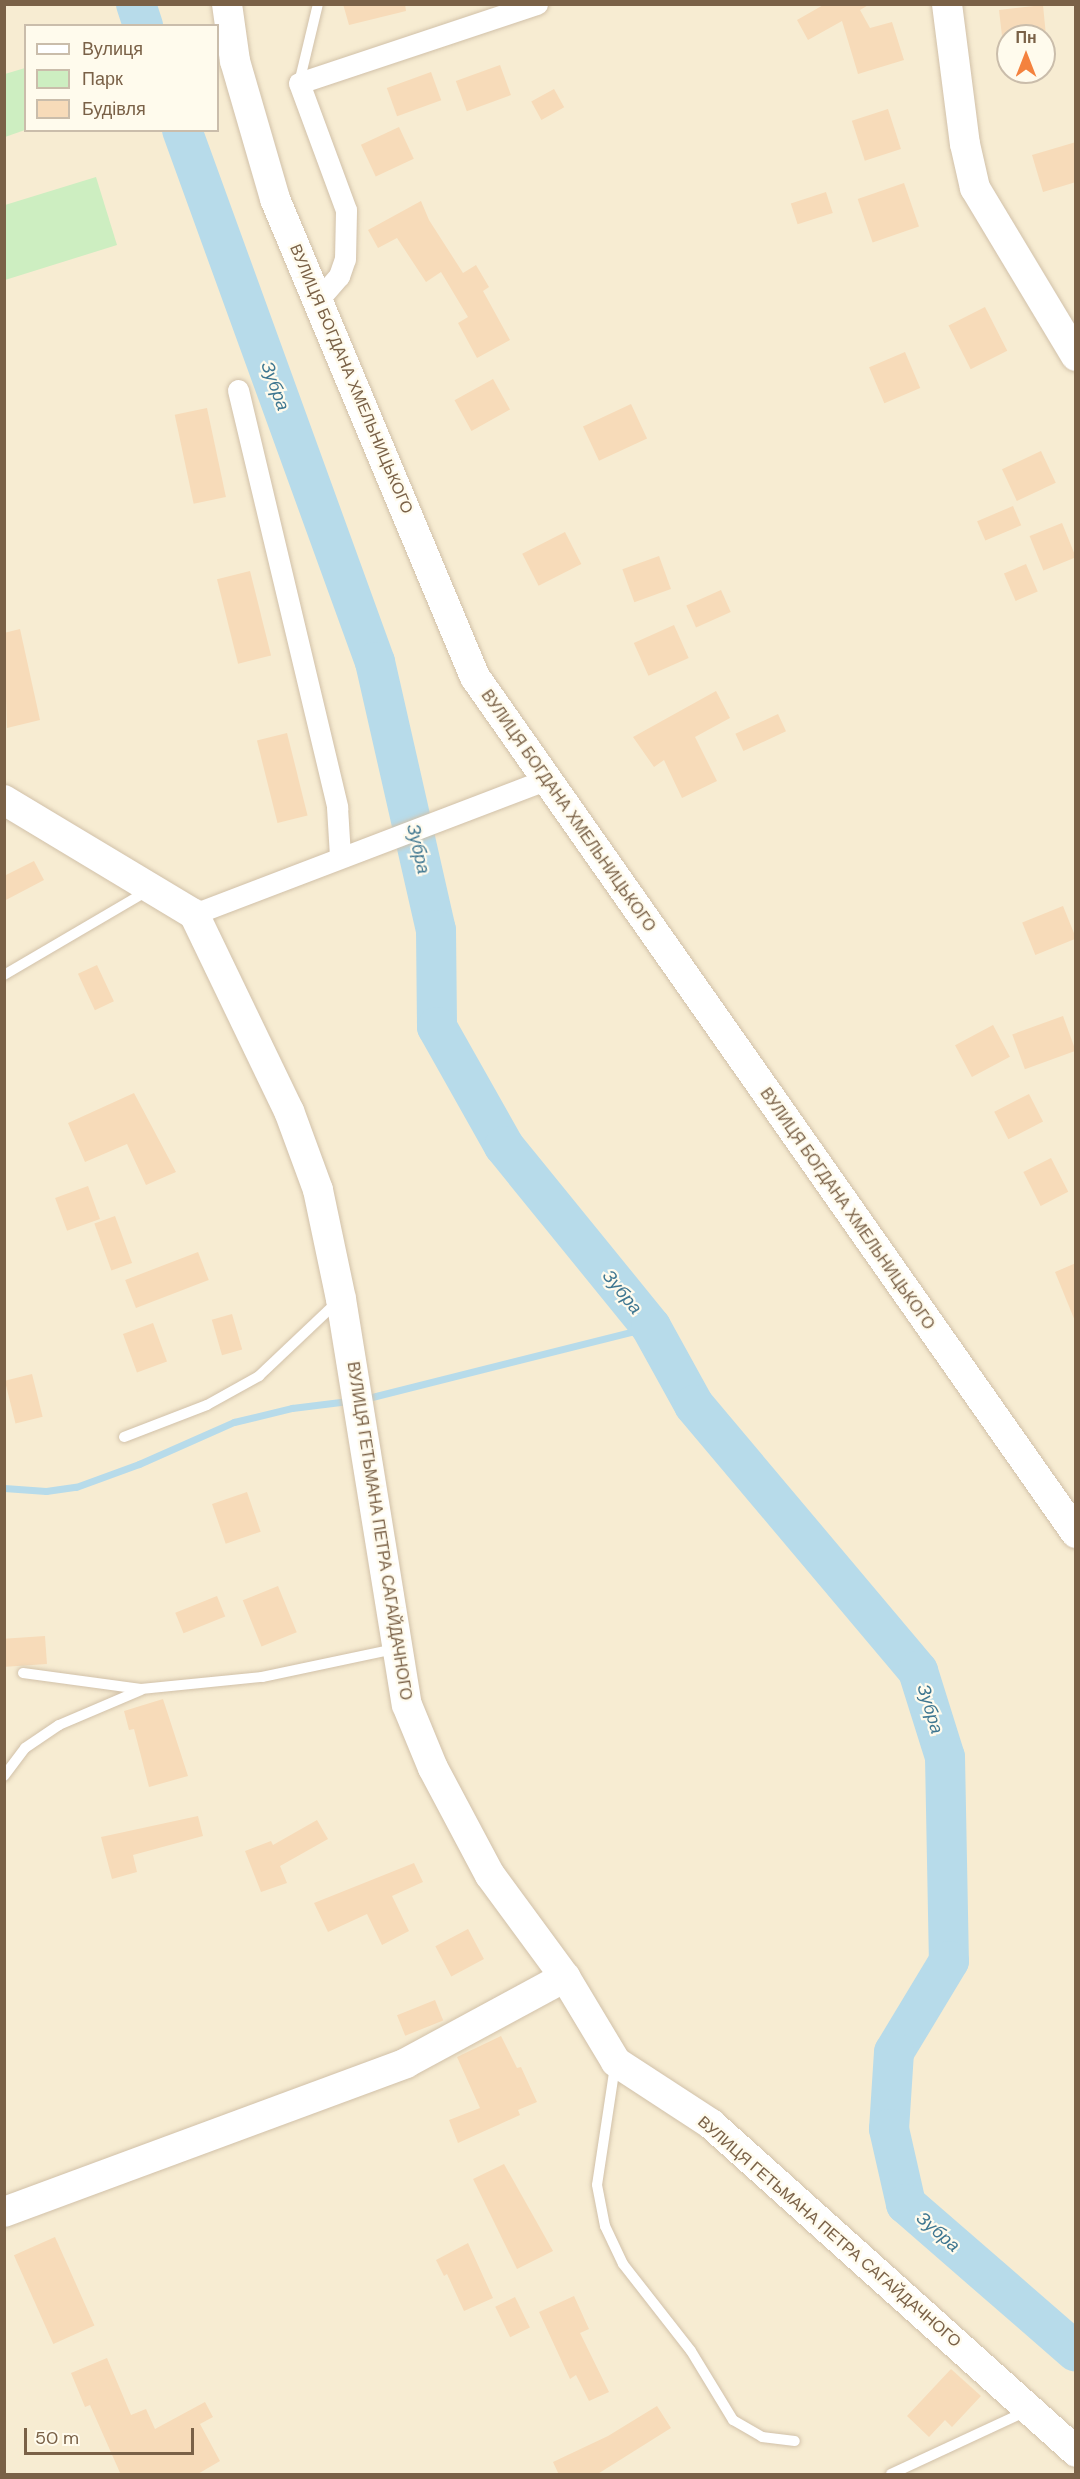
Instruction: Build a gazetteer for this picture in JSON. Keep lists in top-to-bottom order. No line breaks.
{"streets":{"street":["ВУЛИЦЯ БОГДАНА ХМЕЛЬНИЦЬКОГО","ВУЛИЦЯ ГЕТЬМАНА ПЕТРА САГАЙДАЧНОГО"]},"water":["Зубра"],"legend":["Вулиця","Парк","Будівля"],"scale_bar":"50 m","north":"top"}
